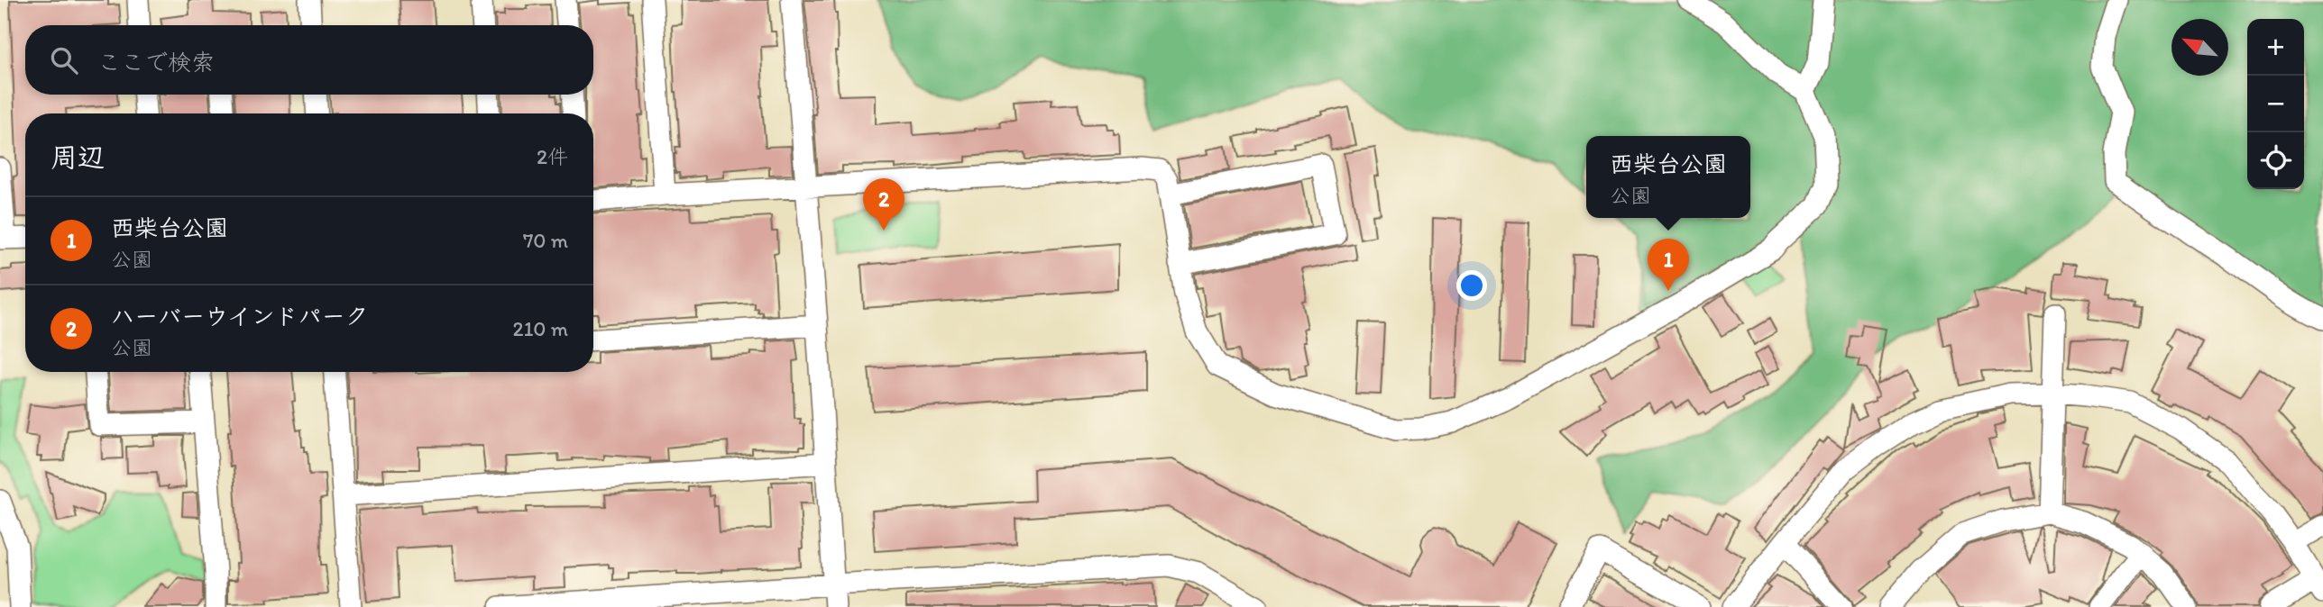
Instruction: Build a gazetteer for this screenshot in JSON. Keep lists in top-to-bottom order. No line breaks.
{"north":"top left","page":{"map_buttons":["+","−"],"search":"ここで検索","heading":["周辺","2件"],"popup":["西柴台公園","公園"],"pins":["2","1"],"list":[{"mark":"1","name":"西柴台公園","note":"公園","value":"70 m"},{"mark":"2","name":"ハーバーウインドパーク","note":"公園","value":"210 m"}]}}
